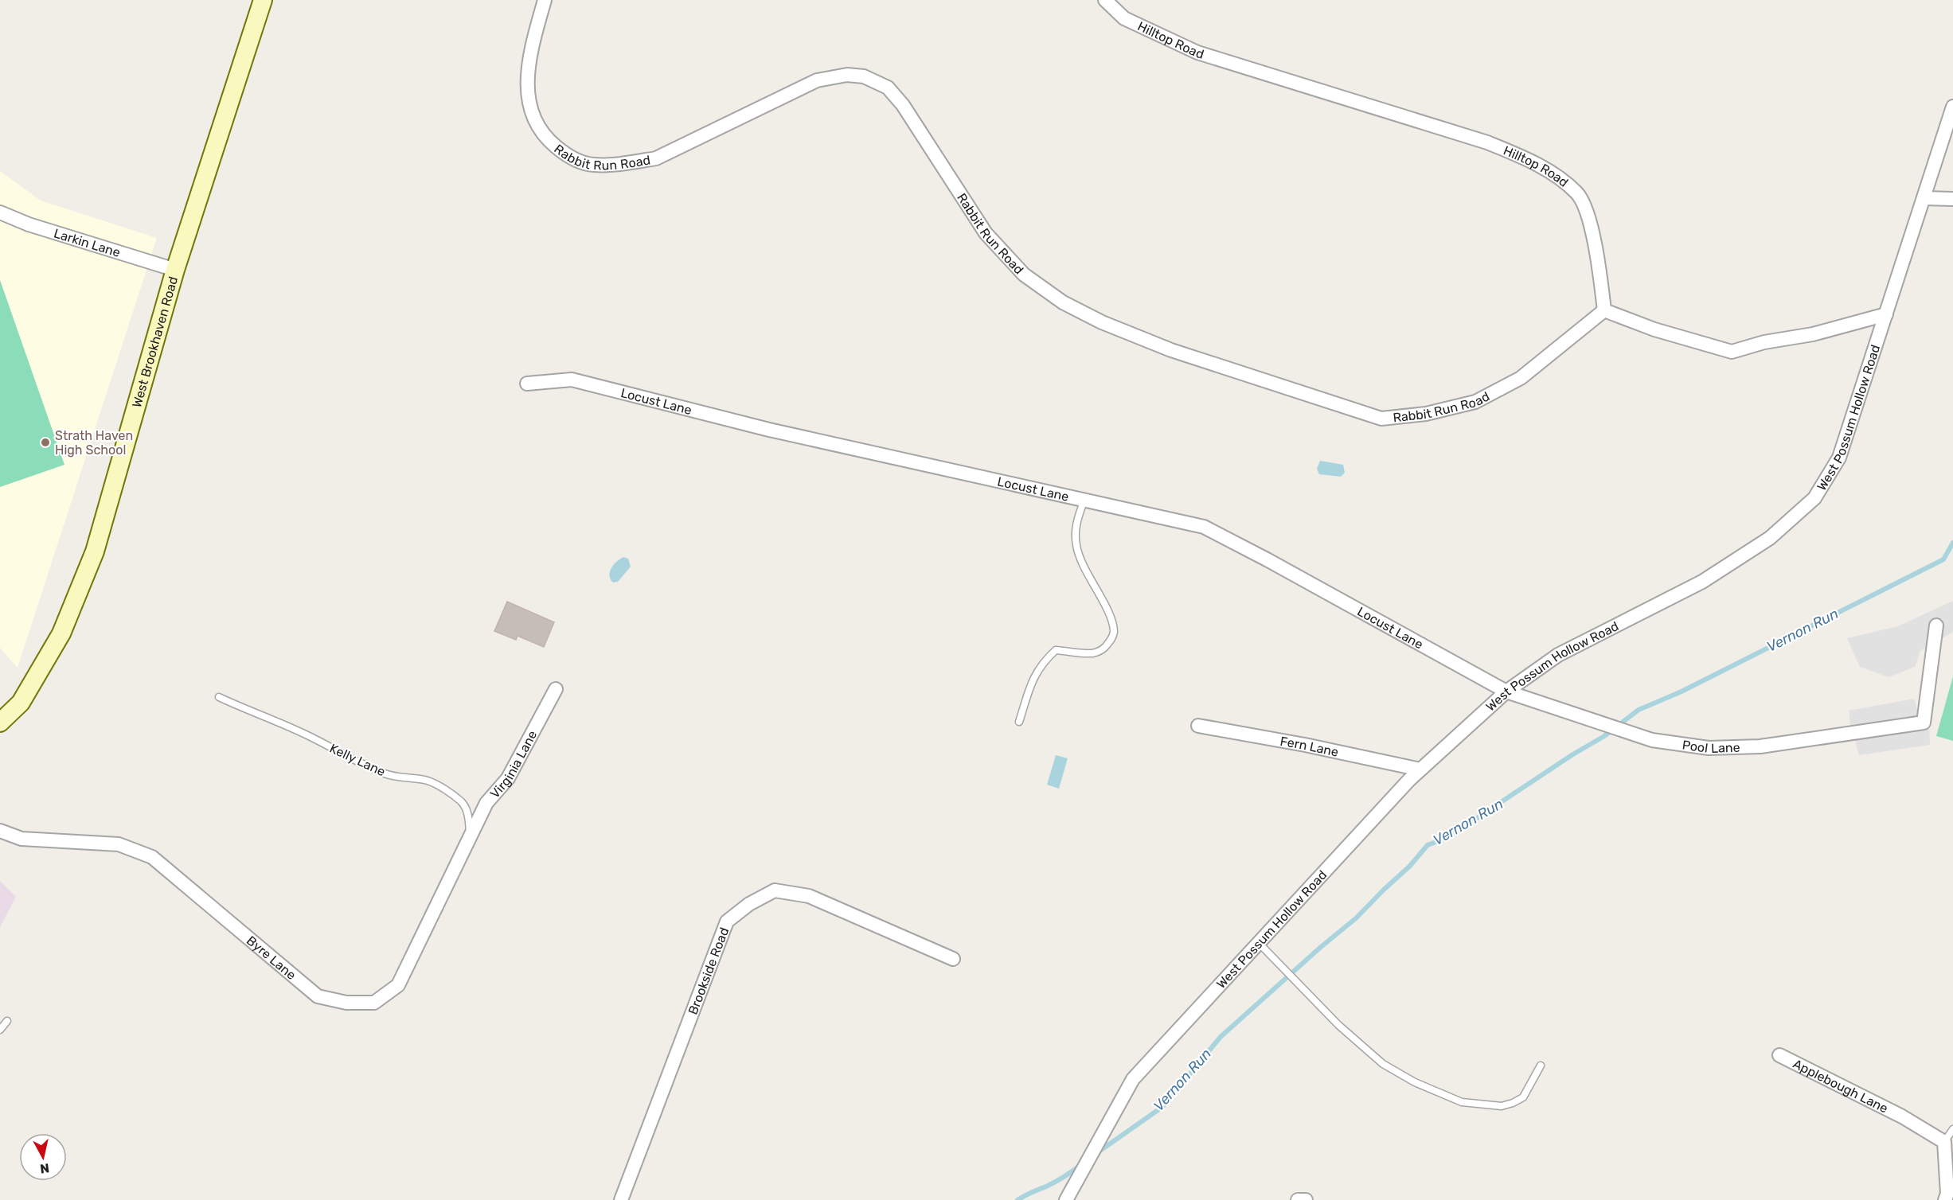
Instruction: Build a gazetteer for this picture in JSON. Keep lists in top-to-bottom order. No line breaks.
{"streets":{"street":["Hilltop Road","Rabbit Run Road","Larkin Lane","West Brookhaven Road","Locust Lane","West Possum Hollow Road","Pool Lane","Fern Lane","Virginia Lane","Byre Lane","Brookside Road","Applebough Lane"],"lane":["Kelly Lane"]},"crossings":[["Hilltop Road","Rabbit Run Road"],["Larkin Lane","West Brookhaven Road"],["Locust Lane","West Possum Hollow Road"],["Locust Lane","Pool Lane"],["West Possum Hollow Road","Pool Lane"],["West Possum Hollow Road","Fern Lane"],["Kelly Lane","Virginia Lane"],["Kelly Lane","Byre Lane"],["Virginia Lane","Byre Lane"]],"water":["Vernon Run"],"places":["Strath Haven High School"],"north":"bottom"}
